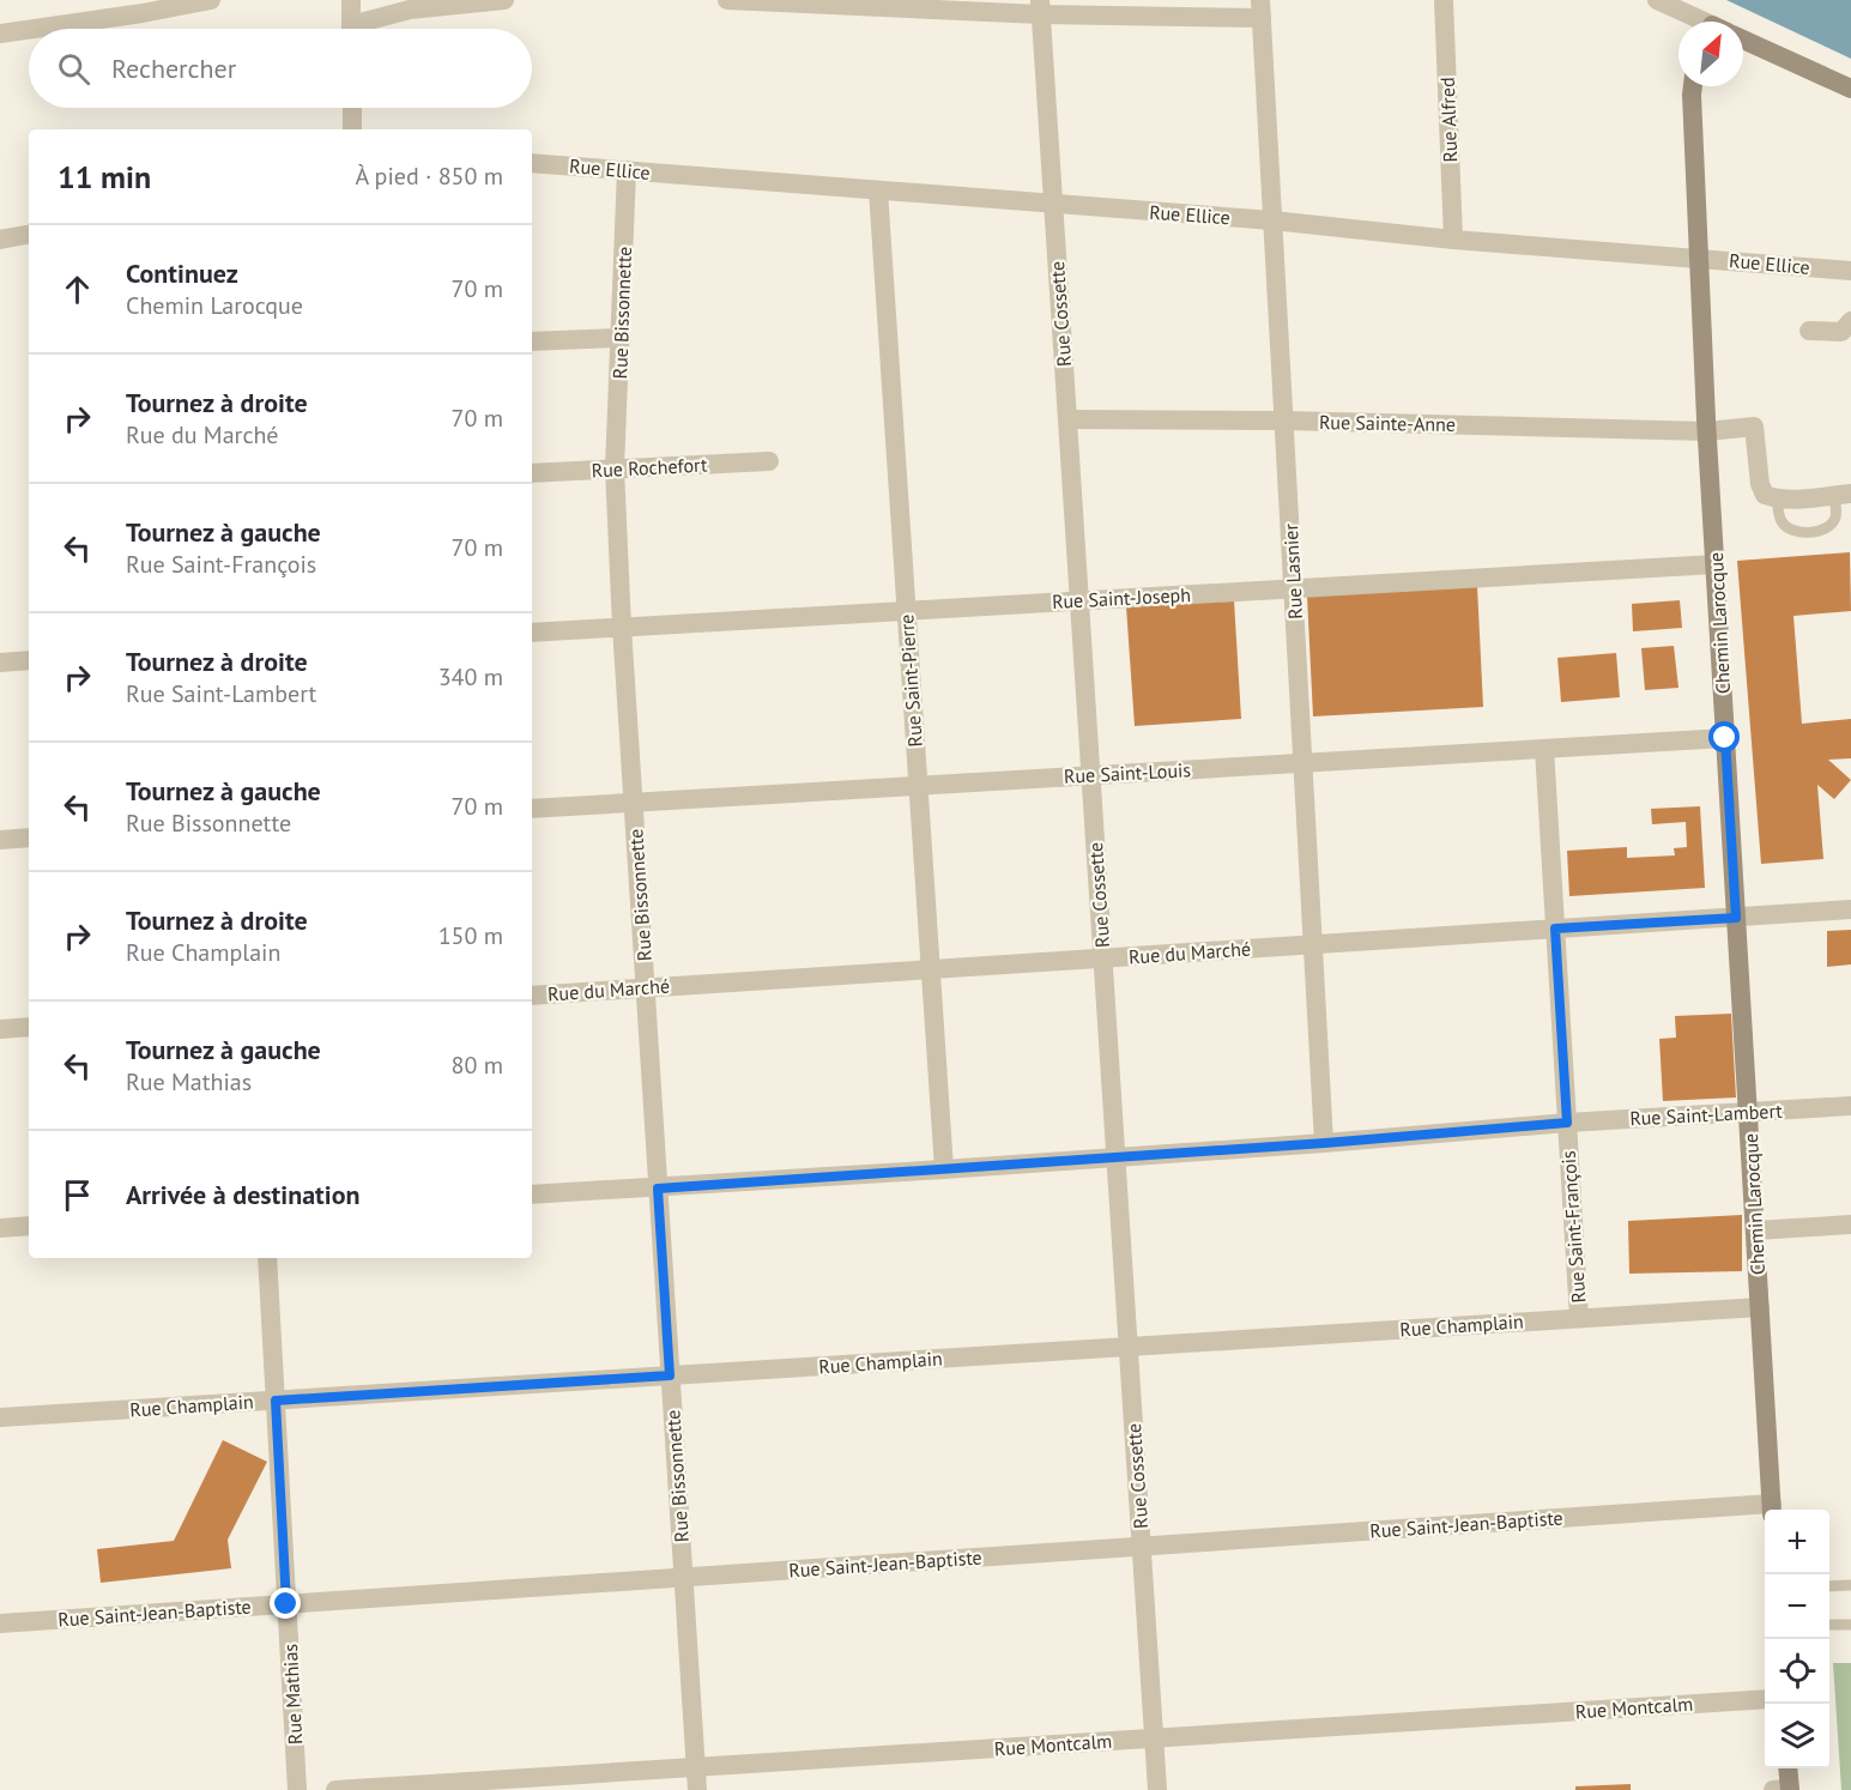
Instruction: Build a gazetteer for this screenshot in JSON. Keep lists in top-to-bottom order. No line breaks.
{"streets":{"main road":["Chemin Larocque"],"street":["Rue Alfred","Rue Ellice","Rue Bissonnette","Rue Cossette","Rue Sainte-Anne","Rue Rochefort","Rue Lasnier","Rue Saint-Joseph","Rue Saint-Pierre","Rue Saint-Louis","Rue du Marché","Rue Saint-Lambert","Rue Saint-François","Rue Champlain","Rue Saint-Jean-Baptiste","Rue Mathias","Rue Montcalm"]},"crossings":[["Rue Alfred","Rue Ellice"],["Rue Ellice","Rue Bissonnette"],["Rue Ellice","Rue Cossette"],["Rue Ellice","Rue Lasnier"],["Rue Ellice","Chemin Larocque"],["Rue Ellice","Rue Saint-Pierre"],["Rue Bissonnette","Rue Rochefort"],["Rue Bissonnette","Rue Saint-Joseph"],["Rue Bissonnette","Rue Saint-Louis"],["Rue Bissonnette","Rue du Marché"],["Rue Bissonnette","Rue Saint-Lambert"],["Rue Bissonnette","Rue Champlain"],["Rue Bissonnette","Rue Saint-Jean-Baptiste"],["Rue Bissonnette","Rue Montcalm"],["Rue Cossette","Rue Sainte-Anne"],["Rue Cossette","Rue Saint-Joseph"],["Rue Cossette","Rue Saint-Louis"],["Rue Cossette","Rue du Marché"],["Rue Cossette","Rue Saint-Lambert"],["Rue Cossette","Rue Champlain"],["Rue Cossette","Rue Saint-Jean-Baptiste"],["Rue Cossette","Rue Montcalm"],["Rue Sainte-Anne","Rue Lasnier"],["Rue Sainte-Anne","Chemin Larocque"],["Rue Lasnier","Rue Saint-Joseph"],["Rue Lasnier","Rue Saint-Louis"],["Rue Lasnier","Rue du Marché"],["Rue Lasnier","Rue Saint-Lambert"],["Rue Saint-Joseph","Chemin Larocque"],["Rue Saint-Joseph","Rue Saint-Pierre"],["Chemin Larocque","Rue Saint-Louis"],["Chemin Larocque","Rue du Marché"],["Chemin Larocque","Rue Saint-Lambert"],["Chemin Larocque","Rue Champlain"],["Rue Saint-Pierre","Rue Saint-Louis"],["Rue Saint-Pierre","Rue du Marché"],["Rue Saint-Pierre","Rue Saint-Lambert"],["Rue Saint-Louis","Rue Saint-François"],["Rue du Marché","Rue Saint-François"],["Rue Saint-Lambert","Rue Saint-François"],["Rue Saint-François","Rue Champlain"],["Rue Champlain","Rue Mathias"],["Rue Saint-Jean-Baptiste","Rue Mathias"]],"north":"top right","page":{"search":"Rechercher","heading":["11 min","À pied · 850 m"],"list":[["Continuez","Chemin Larocque","70 m"],["Tournez à droite","Rue du Marché","70 m"],["Tournez à gauche","Rue Saint-François","70 m"],["Tournez à droite","Rue Saint-Lambert","340 m"],["Tournez à gauche","Rue Bissonnette","70 m"],["Tournez à droite","Rue Champlain","150 m"],["Tournez à gauche","Rue Mathias","80 m"],"Arrivée à destination"],"map_buttons":["+","−"]}}
